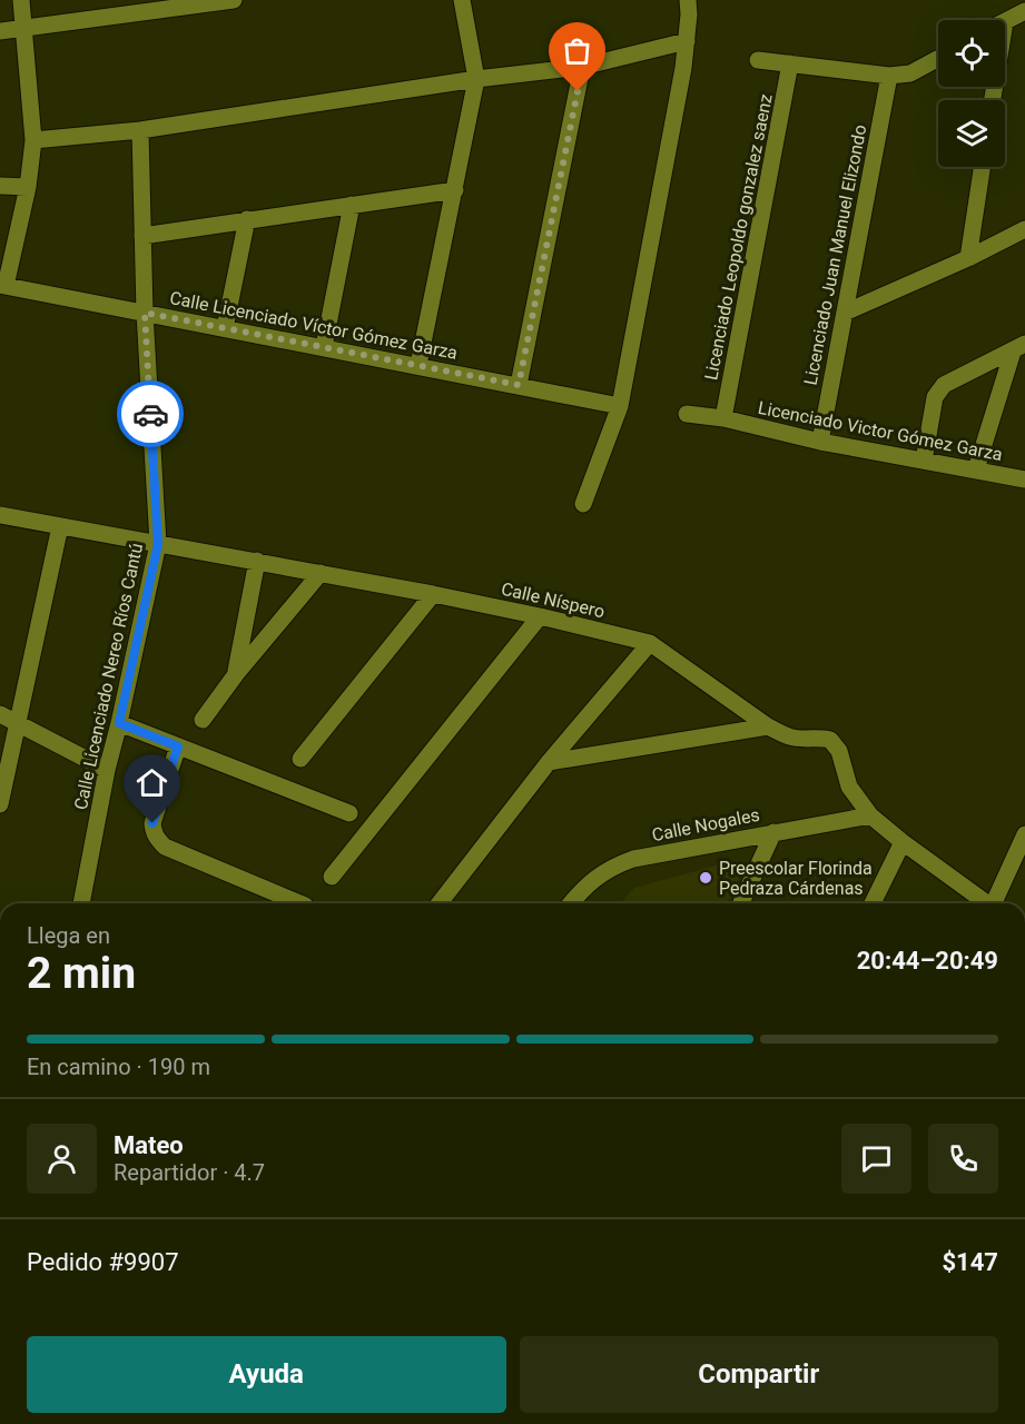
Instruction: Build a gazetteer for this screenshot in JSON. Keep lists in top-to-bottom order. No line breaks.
{"streets":{"street":["Licenciado Leopoldo gonzalez saenz","Licenciado Juan Manuel Elizondo","Calle Licenciado Víctor Gómez Garza","Licenciado Victor Gómez Garza","Calle Níspero","Calle Licenciado Nereo Ríos Cantú","Calle Nogales"]},"crossings":[["Licenciado Leopoldo gonzalez saenz","Licenciado Victor Gómez Garza"],["Licenciado Juan Manuel Elizondo","Licenciado Victor Gómez Garza"],["Calle Licenciado Víctor Gómez Garza","Calle Licenciado Nereo Ríos Cantú"],["Calle Níspero","Calle Licenciado Nereo Ríos Cantú"],["Calle Níspero","Calle Nogales"]],"places":["Preescolar Florinda Pedraza Cárdenas"],"page":{"heading":["2 min","Llega en","20:44–20:49"],"panel":["Mateo","Repartidor · 4.7","Pedido #9907","$147"],"bar":"En camino · 190 m","buttons":["Ayuda","Compartir"]}}
